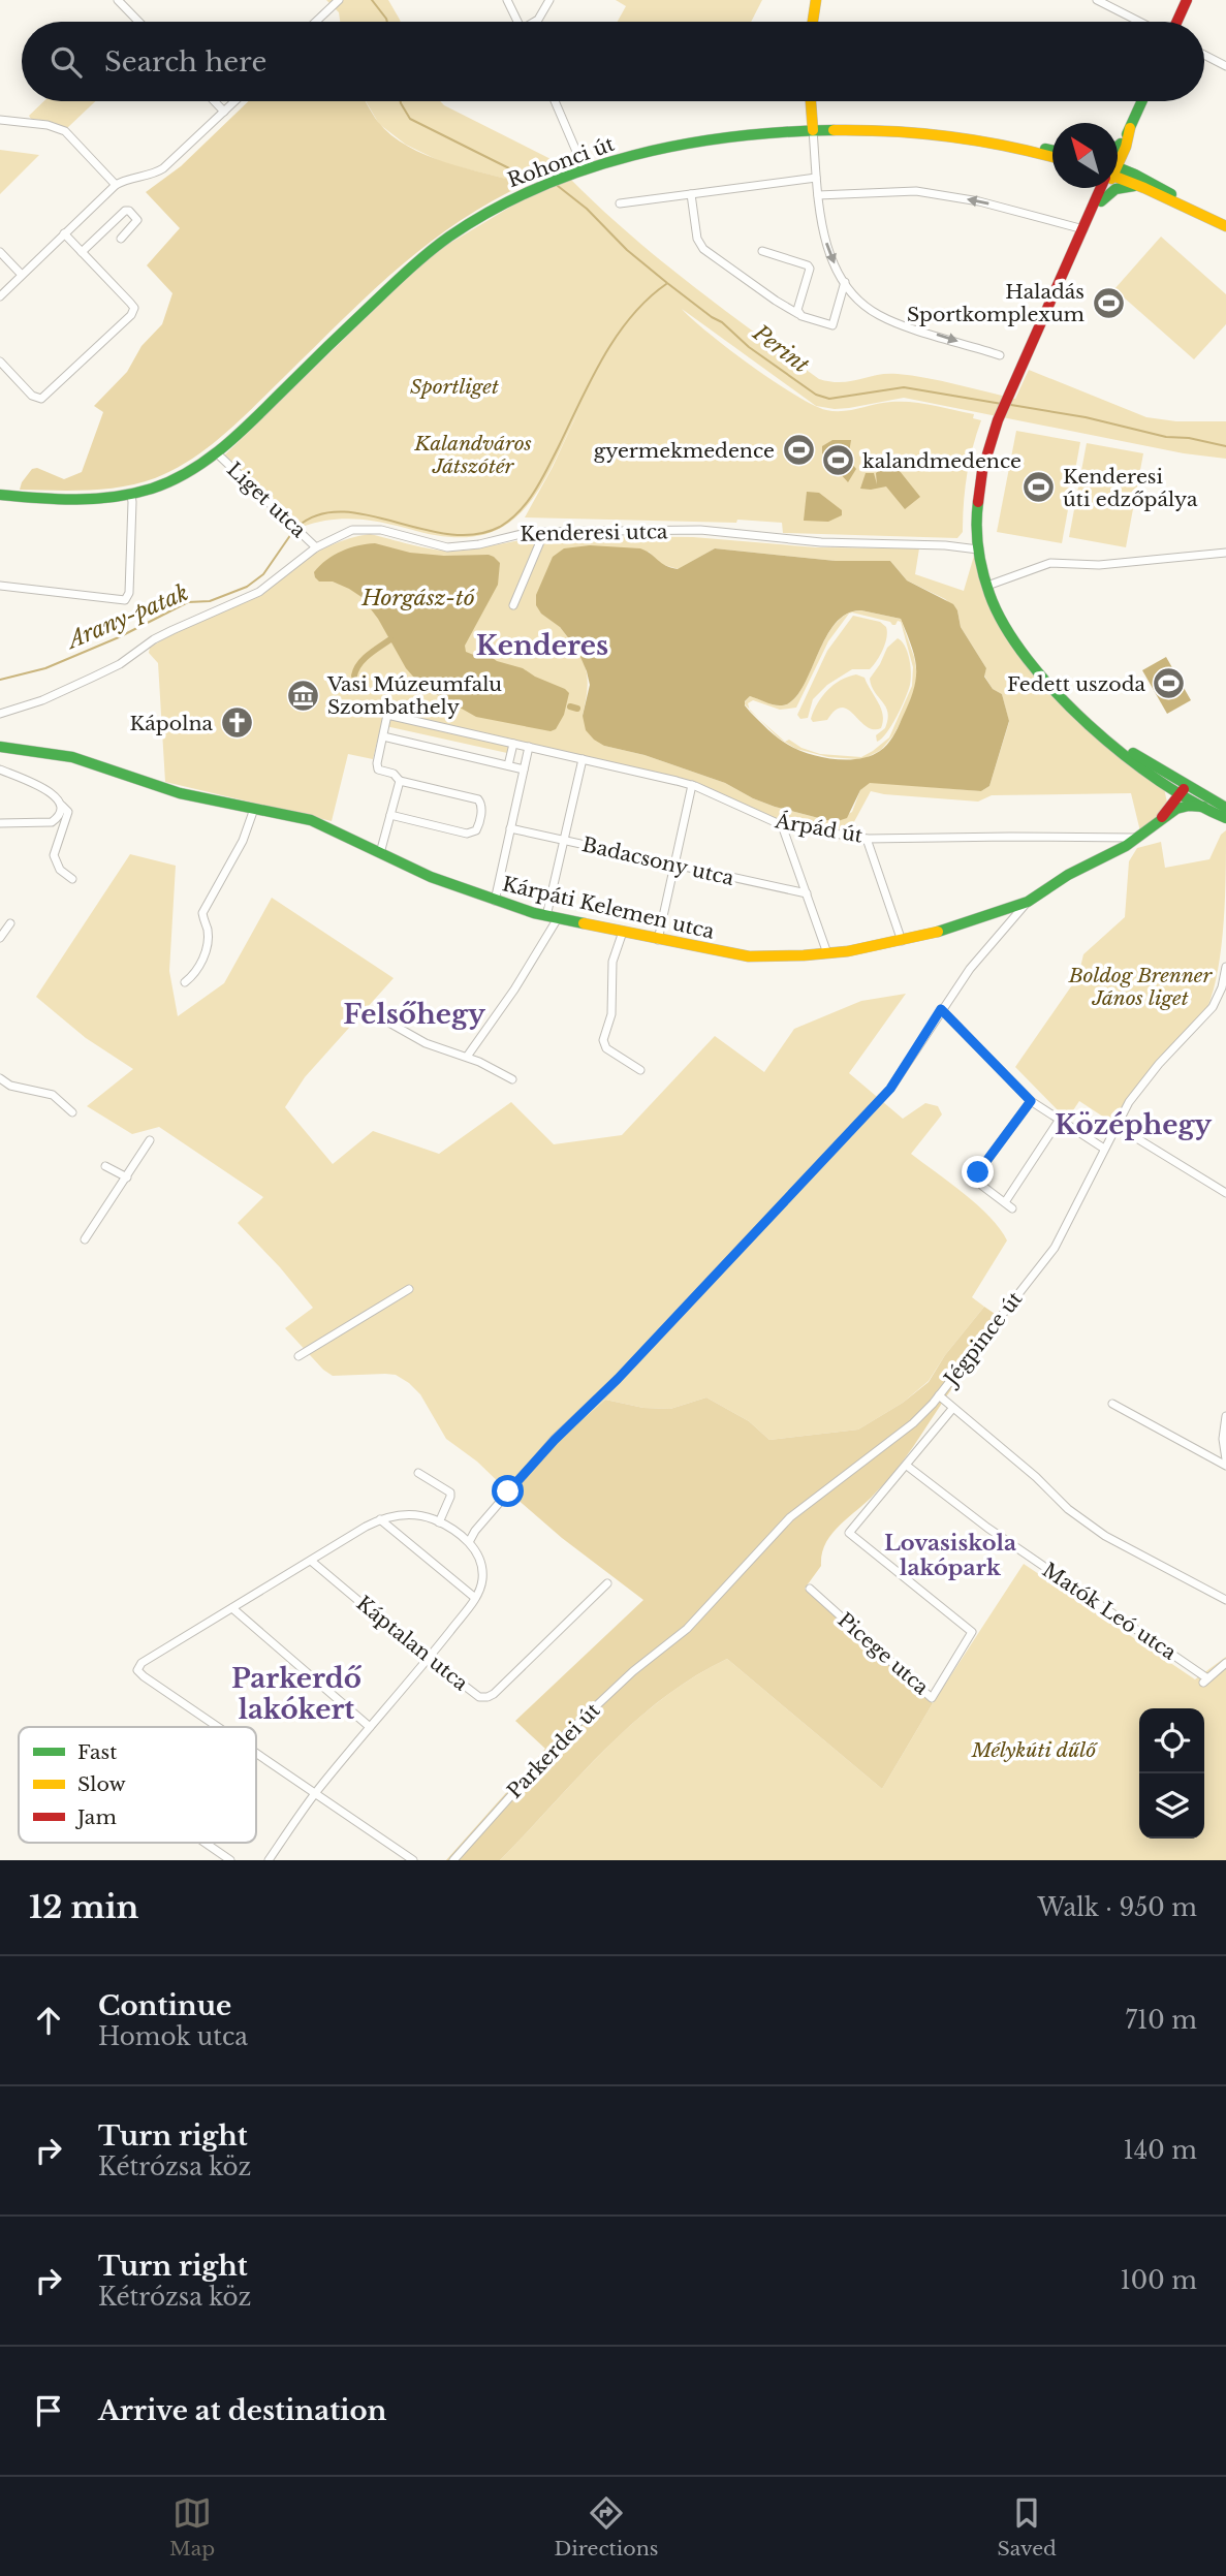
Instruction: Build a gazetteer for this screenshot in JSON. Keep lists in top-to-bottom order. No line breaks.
{"streets":{"street":["Rohonci út","Liget utca","Kenderesi utca","Árpád út","Badacsony utca","Kárpáti Kelemen utca","Jégpince út","Matók Leó utca","Káptalan utca","Picege utca","Parkerdei út"]},"crossings":[["Rohonci út","Liget utca"],["Liget utca","Kenderesi utca"],["Árpád út","Kárpáti Kelemen utca"],["Jégpince út","Parkerdei út"],["Matók Leó utca","Picege utca"]],"districts":["Kenderes","Felsőhegy","Középhegy","Lovasiskola lakópark","Parkerdő lakókert"],"water":["Perint","Horgász-tó","Arany-patak"],"parks":["Sportliget","Kalandváros Játszótér","Boldog Brenner János liget","Mélykúti dűlő"],"places":{"sports":["Haladás Sportkomplexum","gyermekmedence","kalandmedence","Kenderesi úti edzőpálya","Fedett uszoda"],"museum":["Vasi Múzeumfalu Szombathely"],"church":["Kápolna"]},"legend":["Fast","Slow","Jam"],"north":"top left","page":{"search":"Search here","heading":["12 min","Walk · 950 m"],"list":[["Continue","Homok utca","710 m"],["Turn right","Kétrózsa köz","140 m"],["Turn right","Kétrózsa köz","100 m"],"Arrive at destination"],"nav":["Map","Directions","Saved"]}}
